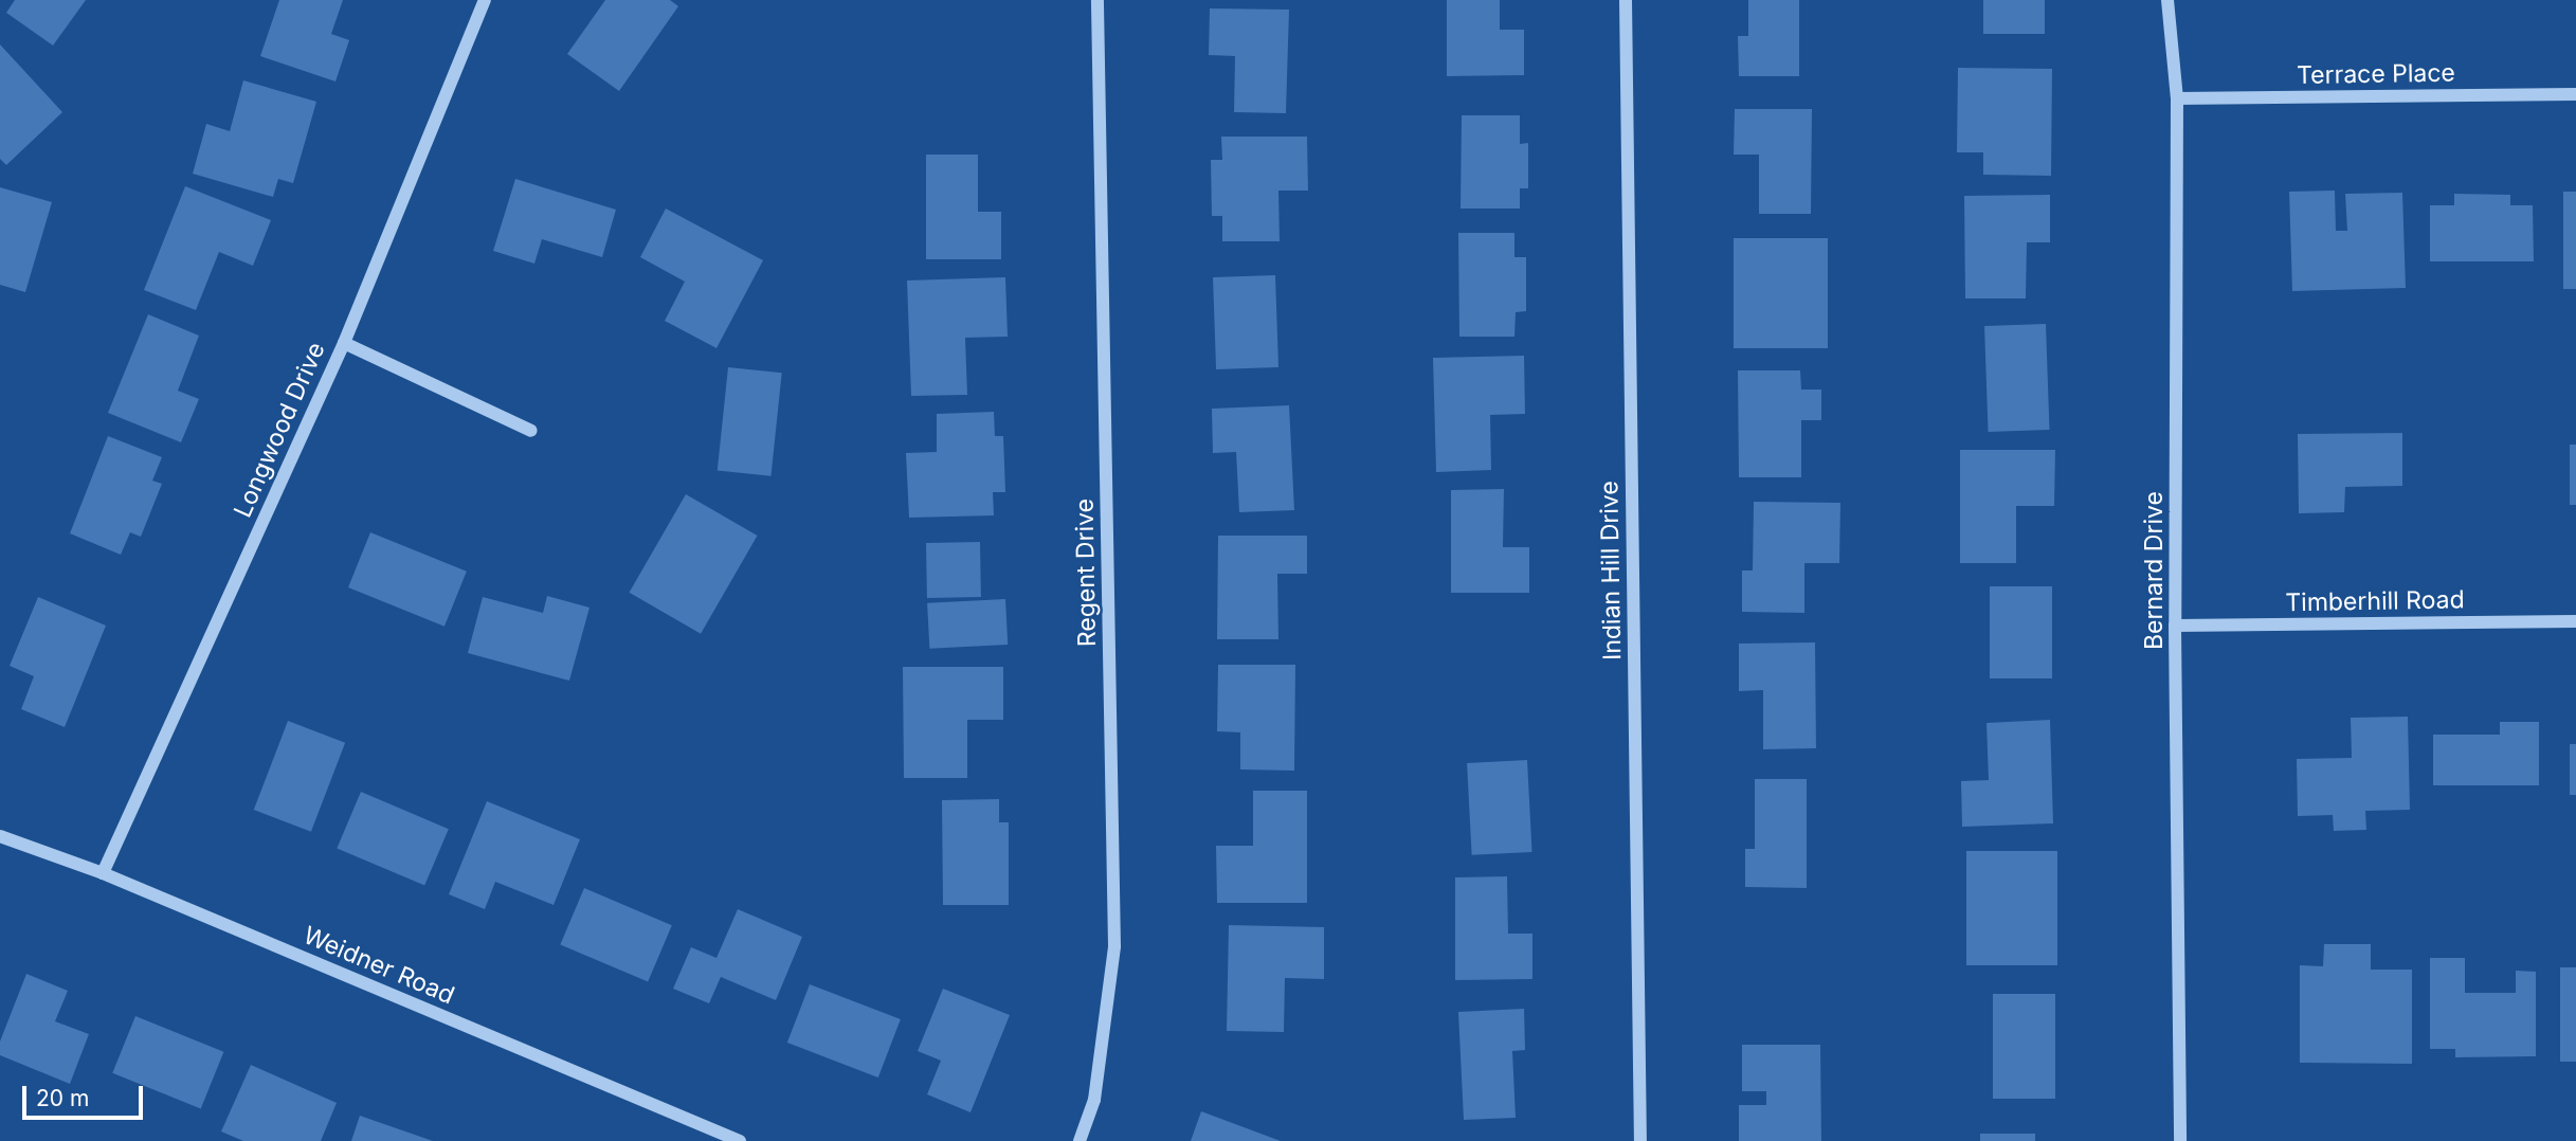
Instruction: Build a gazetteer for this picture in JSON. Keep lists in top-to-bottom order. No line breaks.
{"streets":{"street":["Terrace Place","Longwood Drive","Indian Hill Drive","Bernard Drive","Regent Drive","Timberhill Road","Weidner Road"]},"crossings":[["Terrace Place","Bernard Drive"],["Longwood Drive","Weidner Road"],["Bernard Drive","Timberhill Road"]],"scale_bar":"20 m"}
